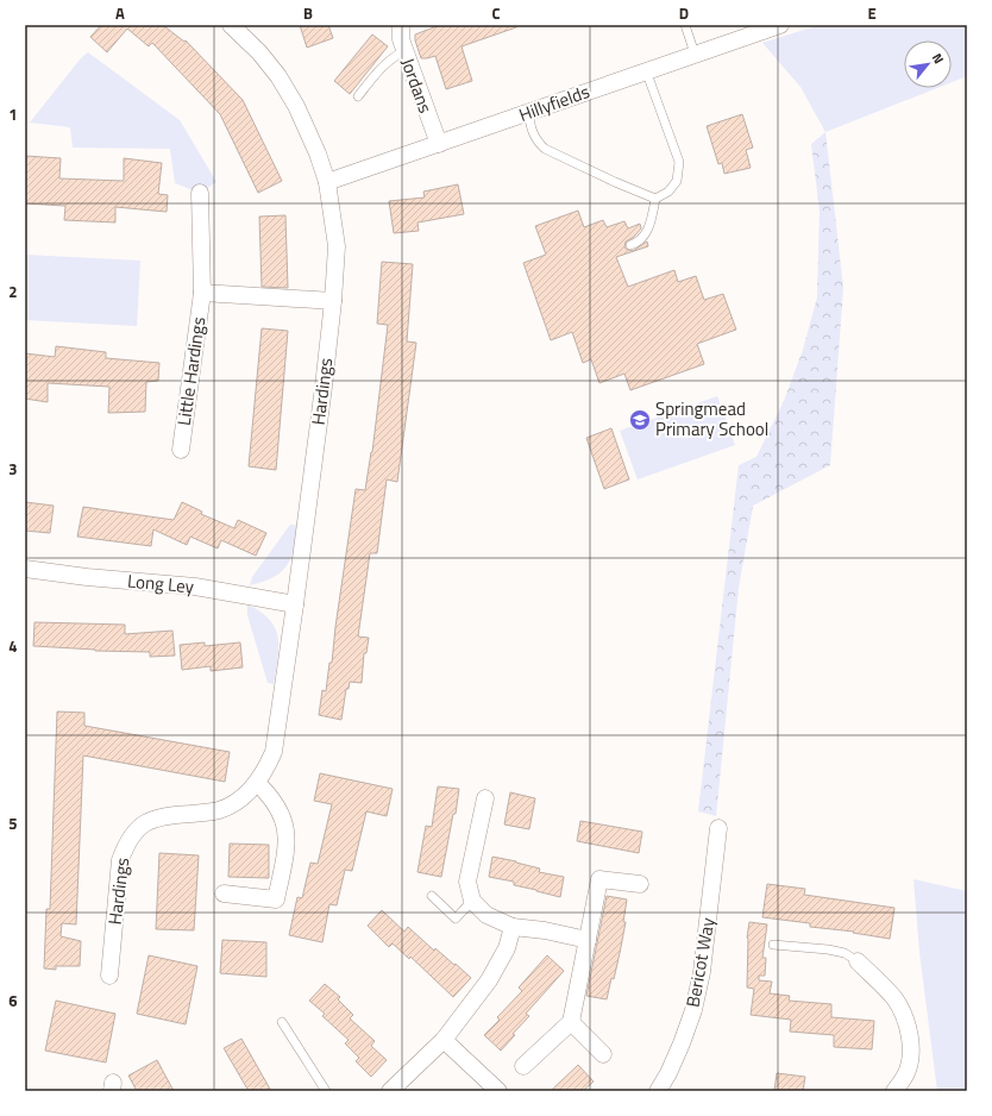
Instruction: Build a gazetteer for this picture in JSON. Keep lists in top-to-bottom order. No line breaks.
{"streets":{"street":["Jordans","Hillyfields","Little Hardings","Hardings","Long Ley","Bericot Way"]},"crossings":[["Jordans","Hillyfields"],["Hillyfields","Hardings"],["Little Hardings","Hardings"],["Hardings","Long Ley"]],"places":{"school or university":["Springmead Primary School"]},"north":"top right","grid":{"columns":["A","B","C","D","E"],"rows":["1","2","3","4","5","6"]}}
